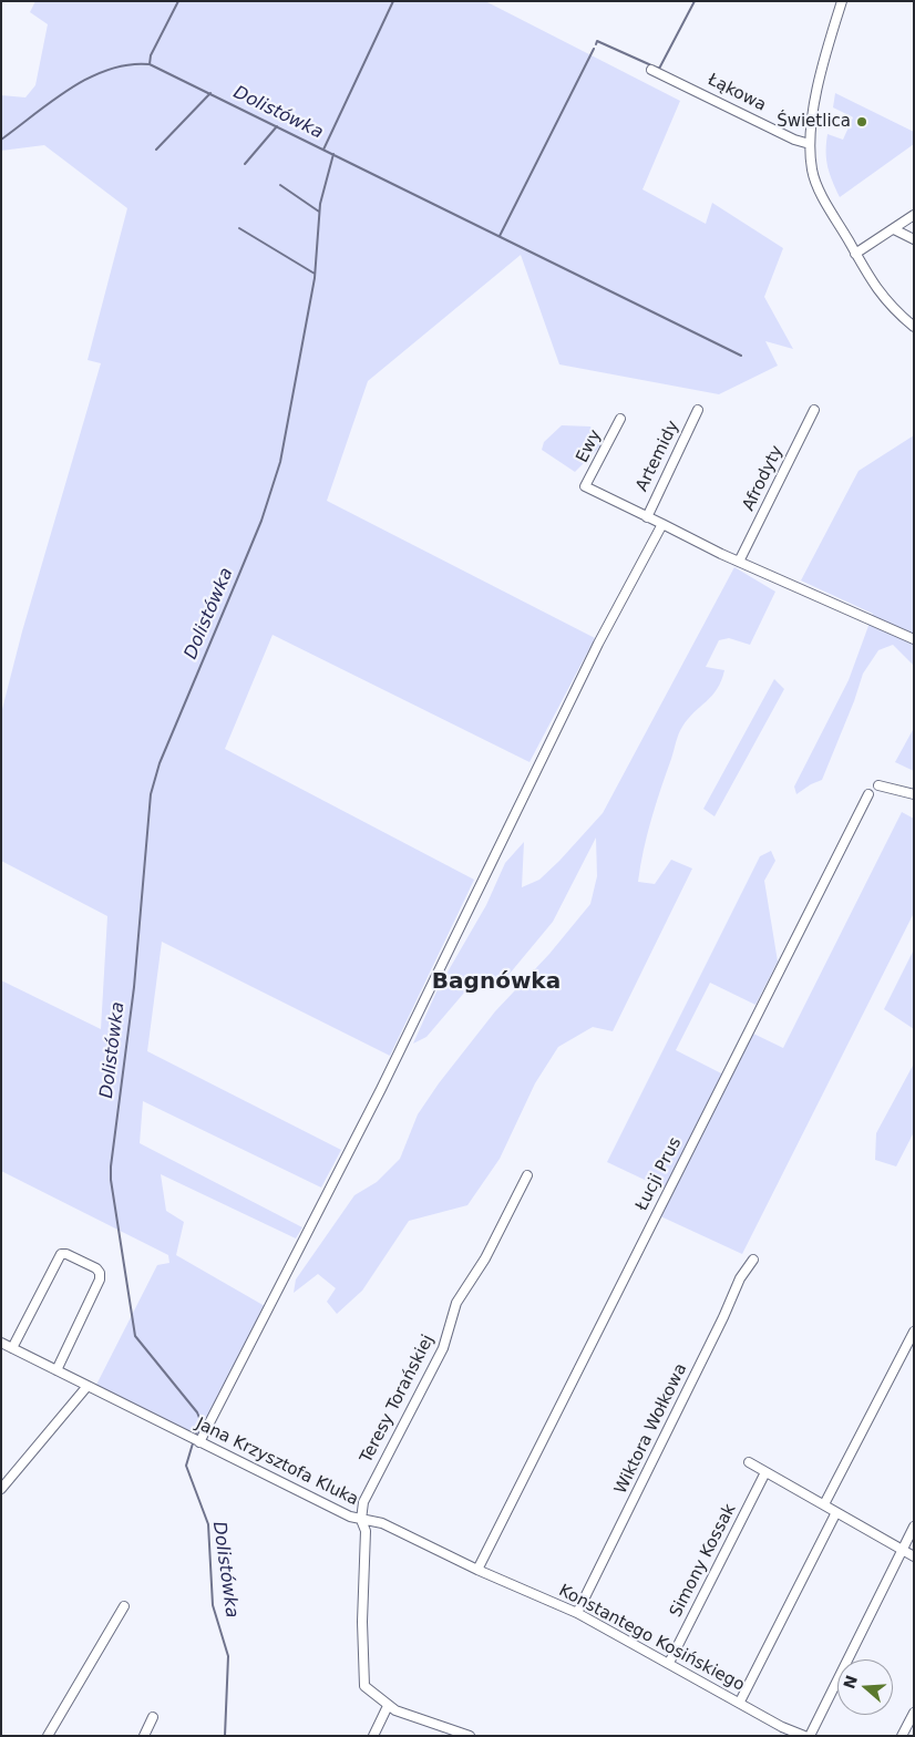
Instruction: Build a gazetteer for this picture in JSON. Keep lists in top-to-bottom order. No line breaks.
{"streets":{"street":["Łąkowa","Ewy","Artemidy","Afrodyty","Łucji Prus","Teresy Torańskiej","Wiktora Wołkowa","Jana Krzysztofa Kluka","Simony Kossak","Konstantego Kosińskiego"]},"crossings":[["Ewy","Artemidy"],["Łucji Prus","Konstantego Kosińskiego"],["Teresy Torańskiej","Jana Krzysztofa Kluka"],["Teresy Torańskiej","Konstantego Kosińskiego"],["Wiktora Wołkowa","Konstantego Kosińskiego"],["Jana Krzysztofa Kluka","Konstantego Kosińskiego"],["Simony Kossak","Konstantego Kosińskiego"]],"districts":["Bagnówka"],"water":["Dolistówka"],"places":["Świetlica"],"north":"left"}
